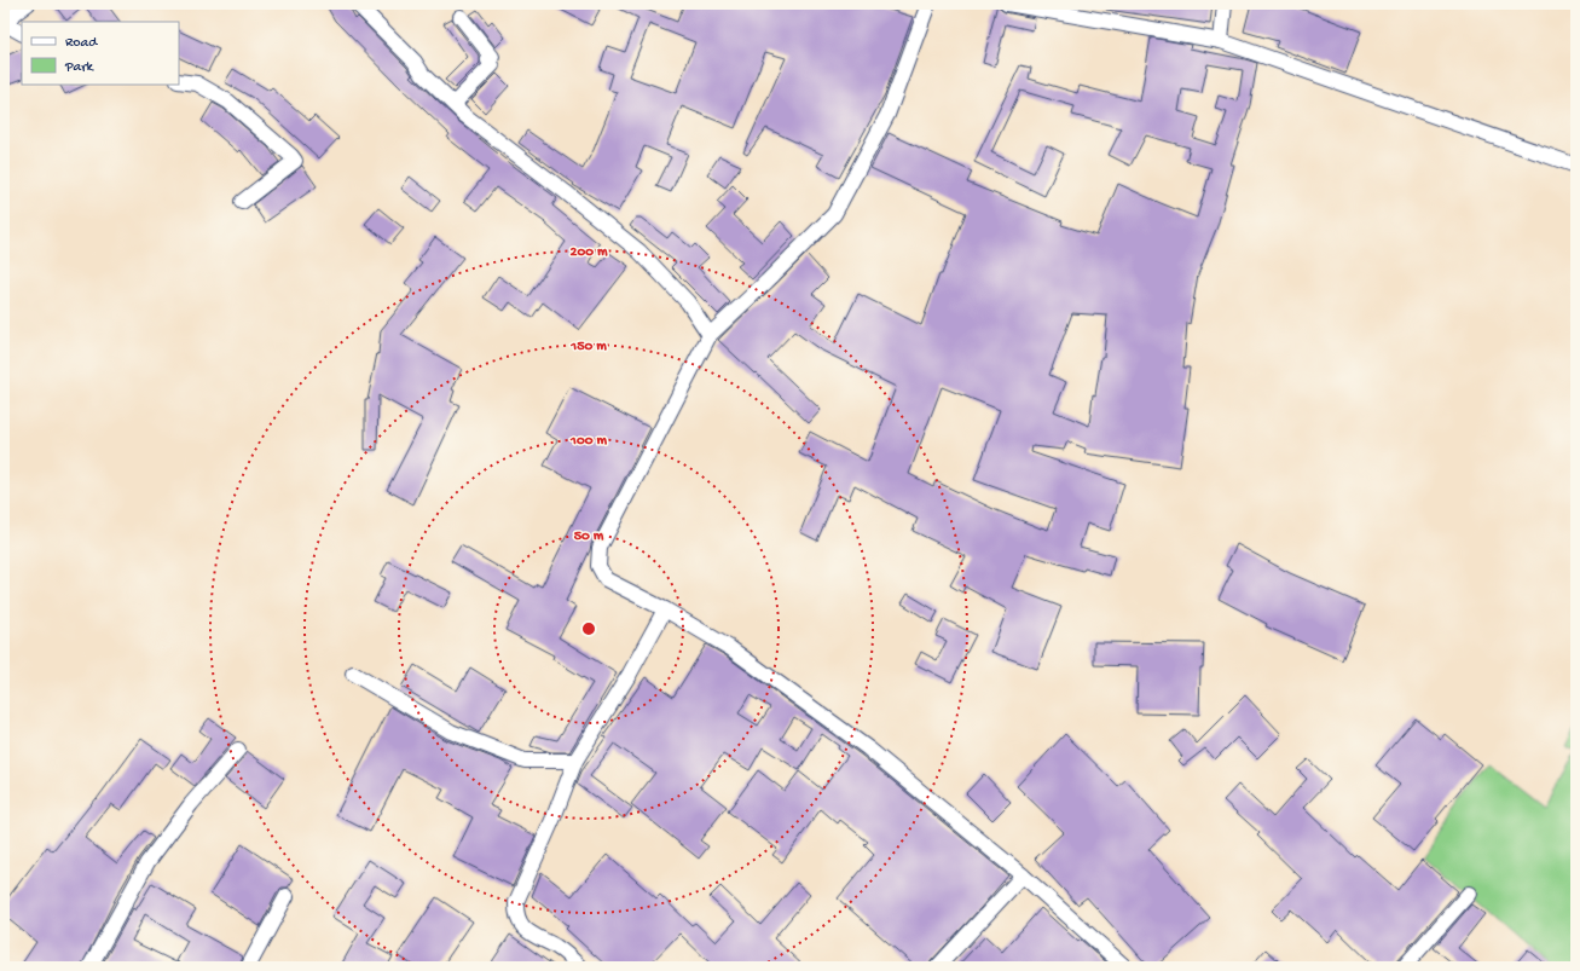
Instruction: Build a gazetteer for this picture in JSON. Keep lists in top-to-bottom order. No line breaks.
{"legend":["Road","Park"],"rings":["200 m","150 m","100 m","50 m"]}
